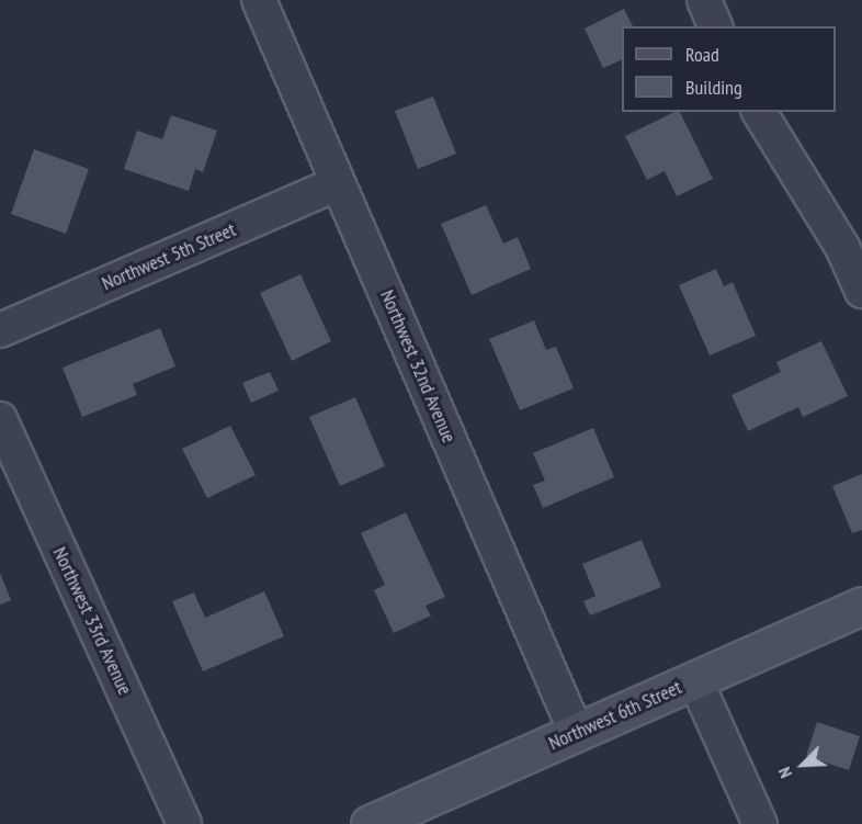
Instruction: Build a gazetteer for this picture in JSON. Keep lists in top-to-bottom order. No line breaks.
{"streets":{"main road":["Northwest 6th Street"],"street":["Northwest 5th Street","Northwest 32nd Avenue","Northwest 33rd Avenue"]},"crossings":[["Northwest 5th Street","Northwest 32nd Avenue"],["Northwest 32nd Avenue","Northwest 6th Street"]],"legend":["Road","Building"],"north":"bottom left"}
